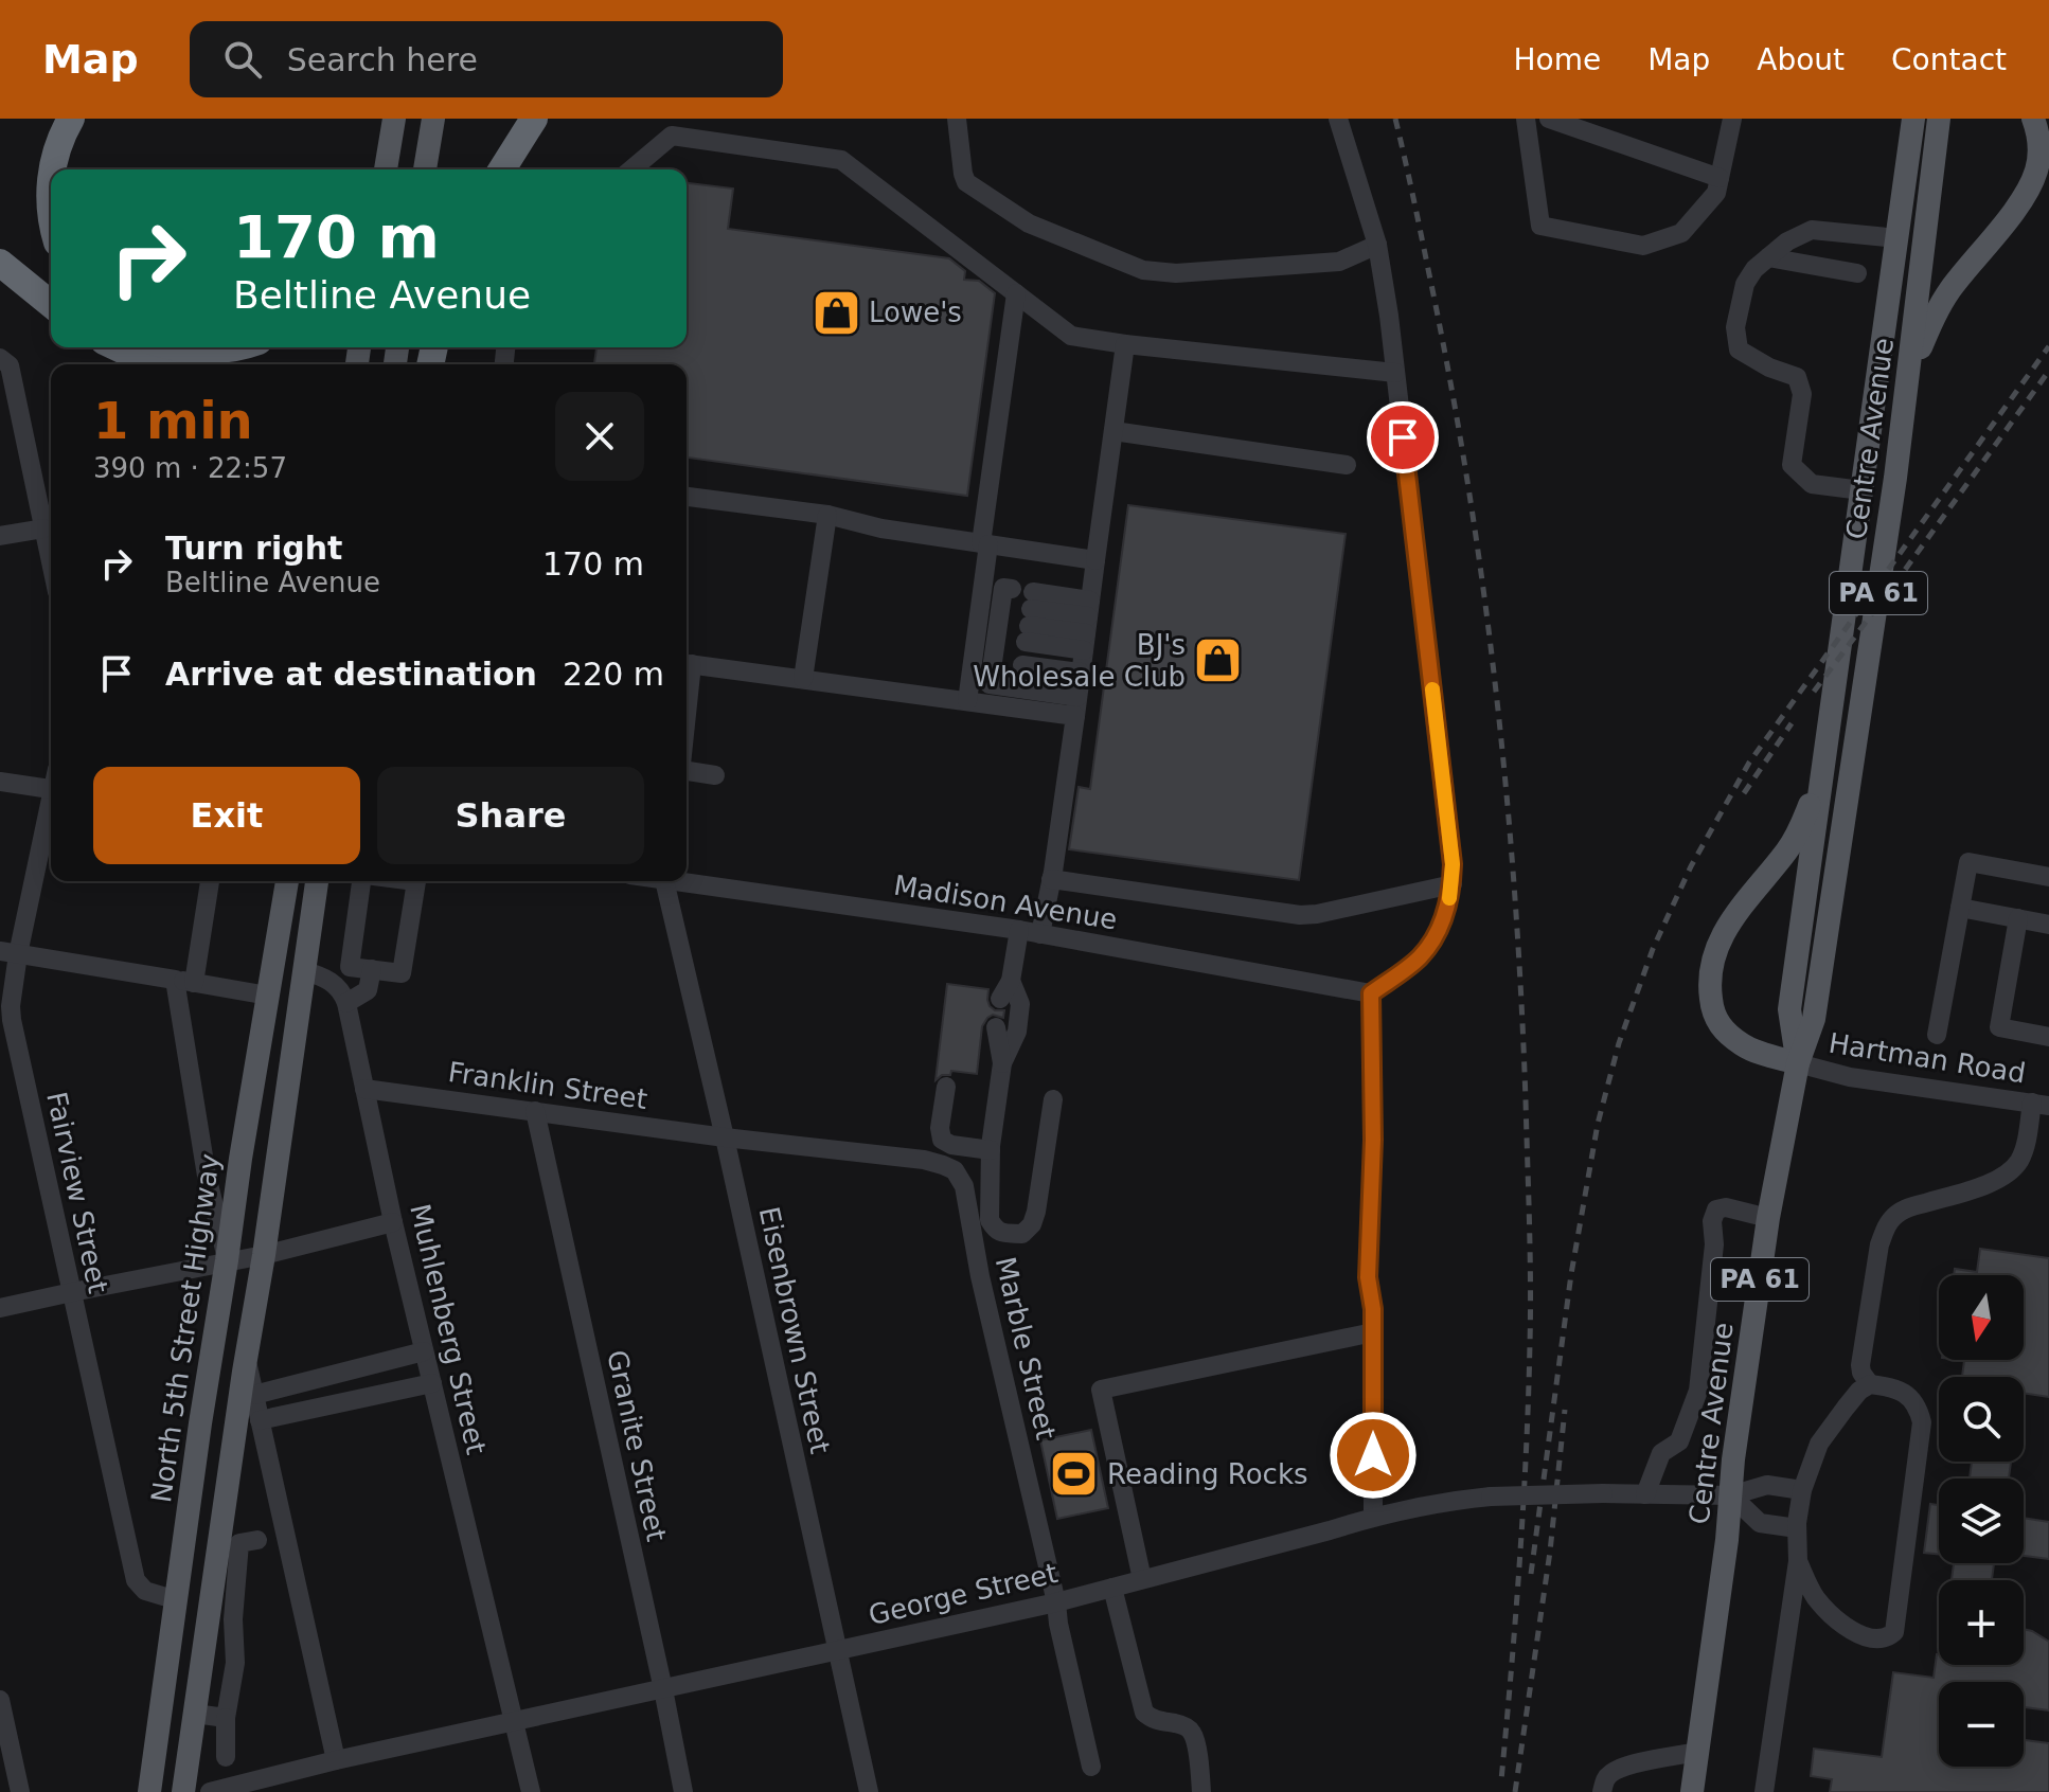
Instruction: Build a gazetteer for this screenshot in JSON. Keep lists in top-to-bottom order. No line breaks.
{"streets":{"main road":["Centre Avenue","PA 61","North 5th Street Highway"],"street":["Madison Avenue","Hartman Road","Franklin Street","Fairview Street","Muhlenberg Street","Eisenbrown Street","Marble Street","Granite Street","George Street"]},"crossings":[["Centre Avenue","Hartman Road"],["Centre Avenue","George Street"],["Franklin Street","Muhlenberg Street"],["Franklin Street","Eisenbrown Street"],["Franklin Street","Marble Street"],["Franklin Street","Granite Street"],["Fairview Street","North 5th Street Highway"],["Muhlenberg Street","George Street"],["Eisenbrown Street","Marble Street"],["Eisenbrown Street","George Street"],["Marble Street","George Street"],["Granite Street","George Street"]],"places":{"shop":["Lowe's","BJ's Wholesale Club"],"sports":["Reading Rocks"]},"north":"bottom","page":{"header":"Map","search":"Search here","nav":["Home","Map","About","Contact"],"turn":["170 m","Beltline Avenue"],"heading":["1 min","390 m · 22:57"],"list":[{"name":"Turn right","note":"Beltline Avenue","value":"170 m"},{"name":"Arrive at destination","value":"220 m"}],"buttons":["Exit","Share"],"map_buttons":["+","−"]}}
